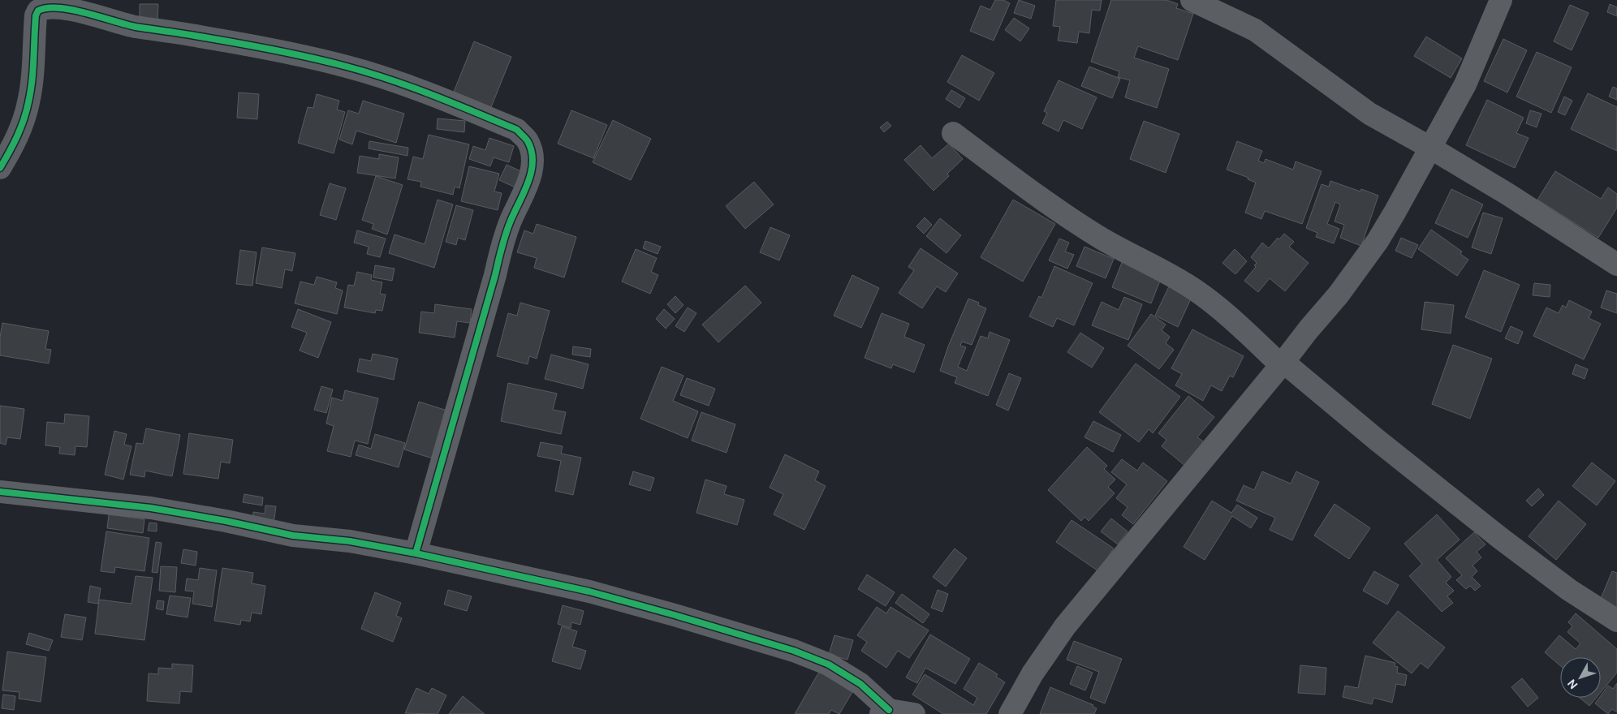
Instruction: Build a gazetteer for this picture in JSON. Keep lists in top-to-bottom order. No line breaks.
{"north":"bottom left"}
